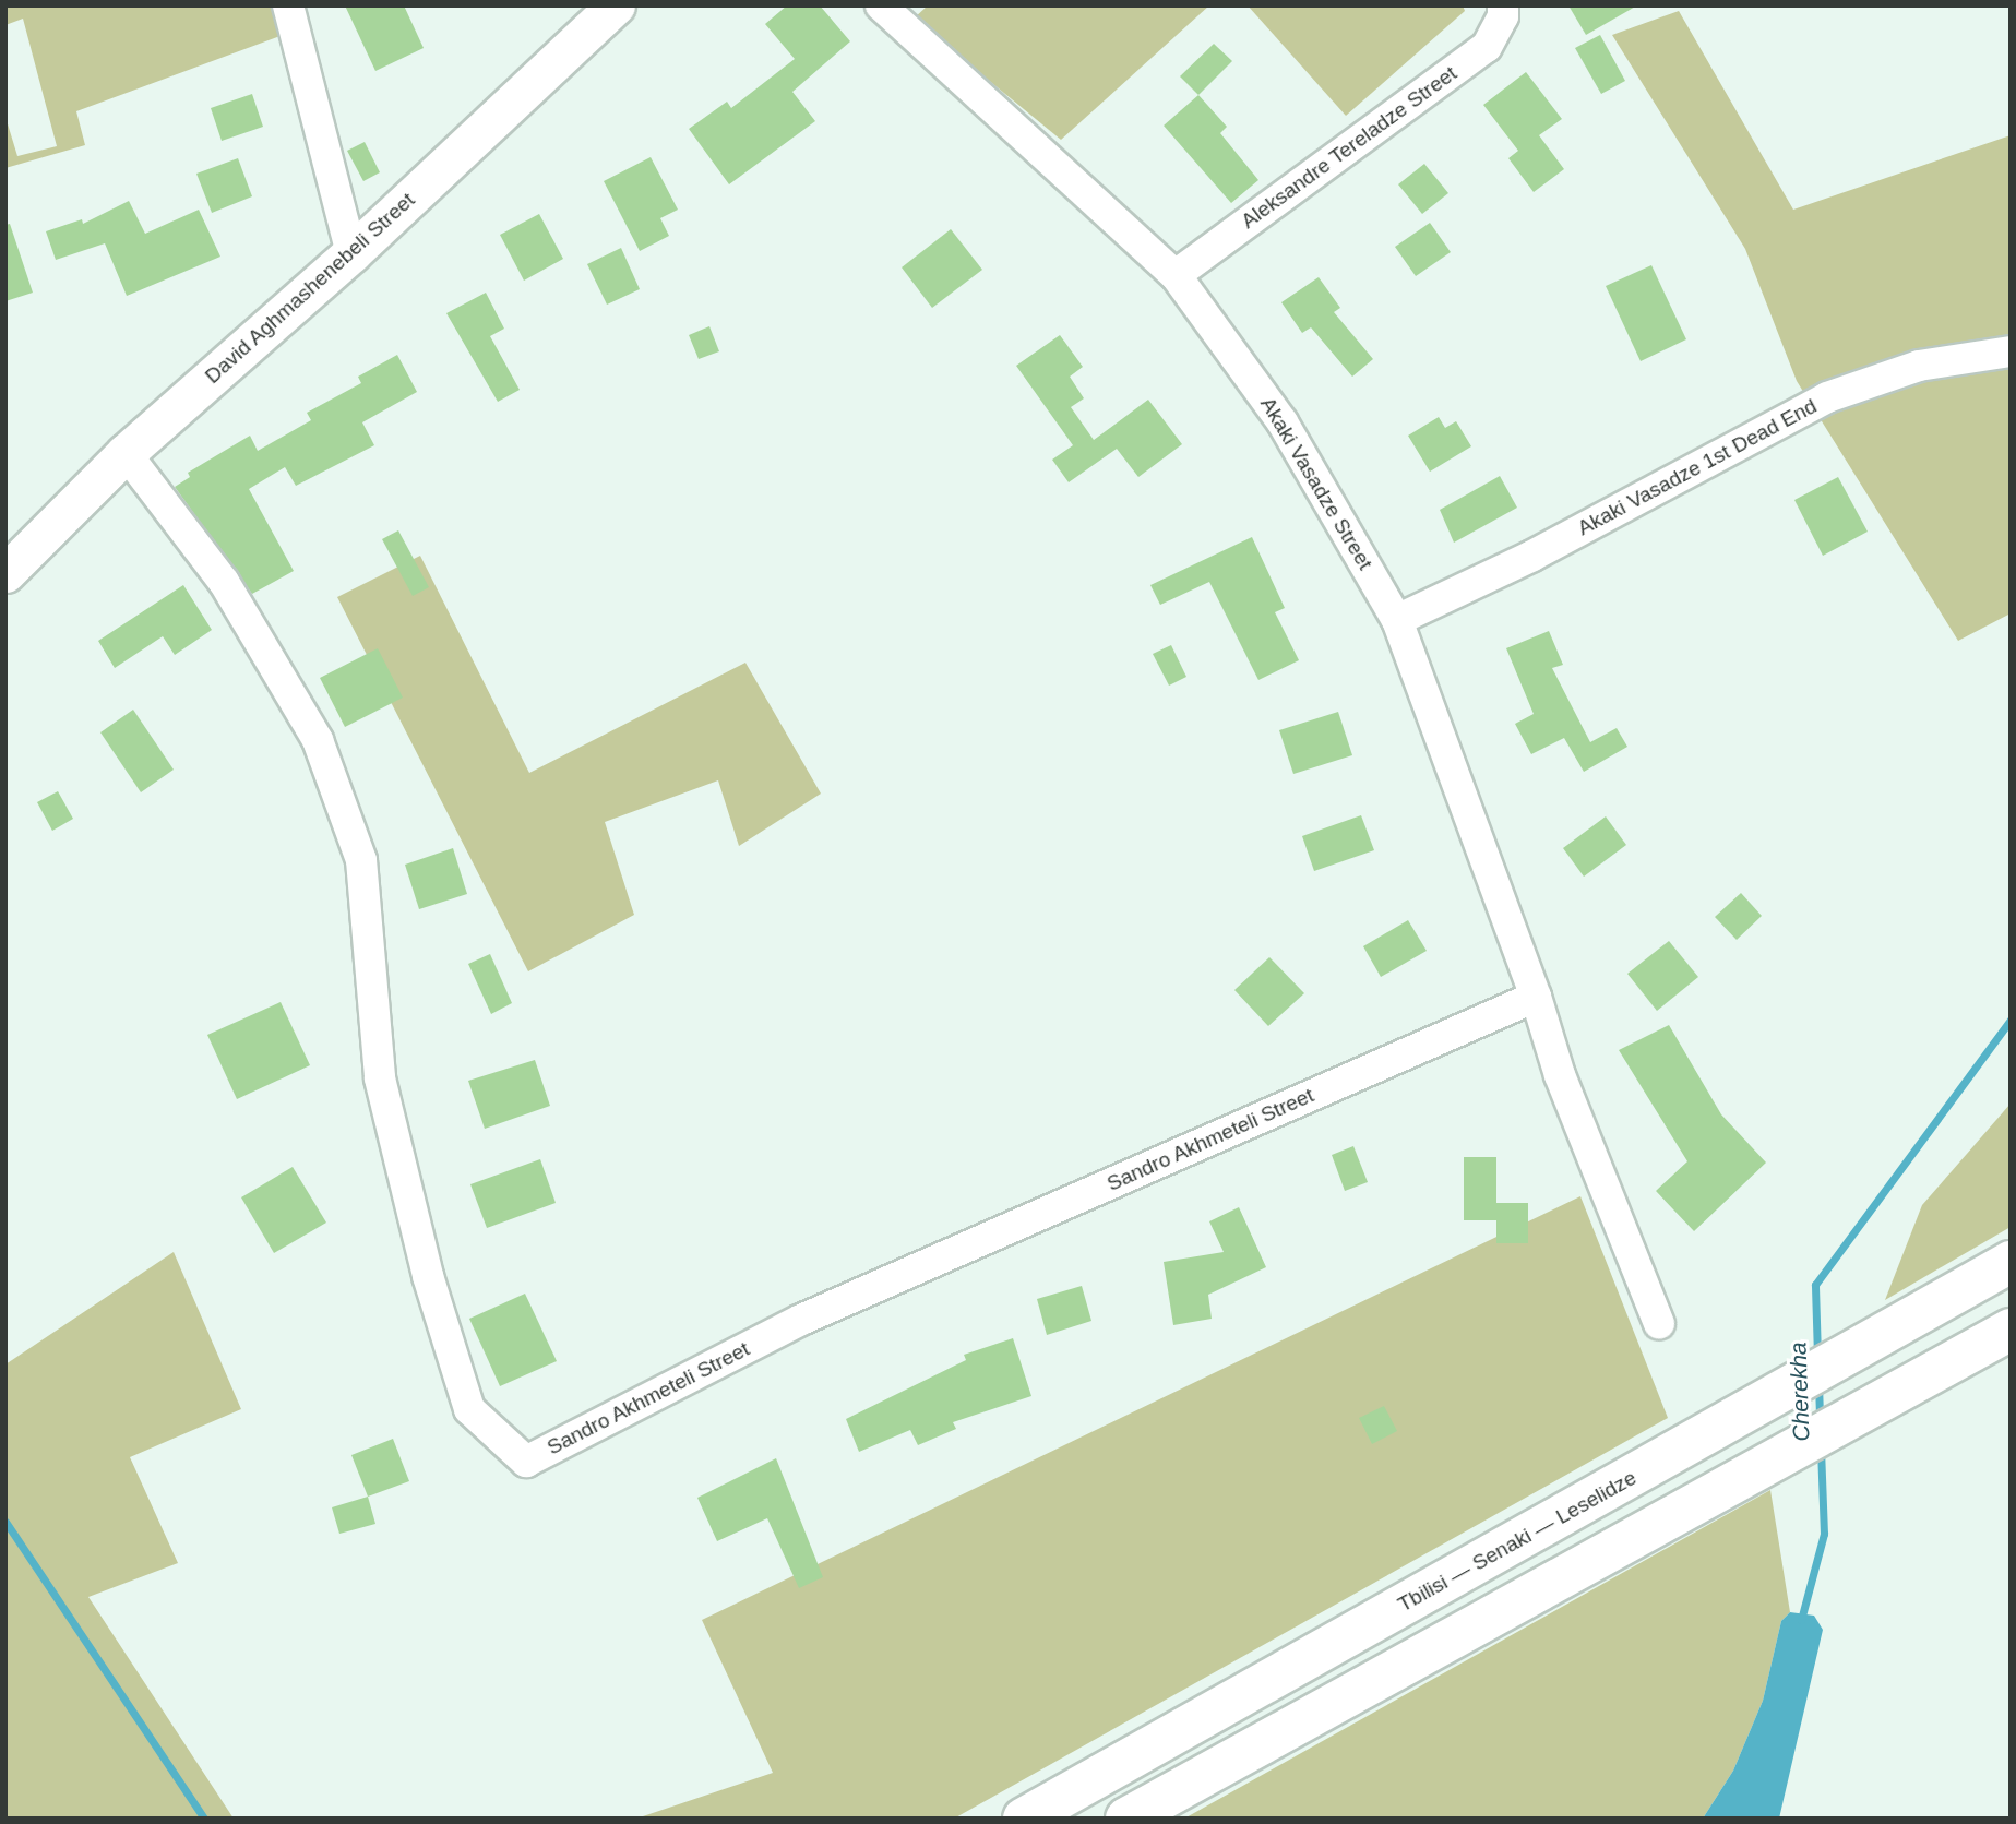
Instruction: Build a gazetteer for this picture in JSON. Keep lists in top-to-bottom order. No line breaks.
{"streets":{"highway":["Tbilisi — Senaki — Leselidze"],"main road":["David Aghmashenebeli Street"],"street":["Aleksandre Tereladze Street","Akaki Vasadze 1st Dead End","Akaki Vasadze Street","Sandro Akhmeteli Street"]},"crossings":[["Aleksandre Tereladze Street","Akaki Vasadze Street"],["David Aghmashenebeli Street","Sandro Akhmeteli Street"],["Akaki Vasadze 1st Dead End","Akaki Vasadze Street"],["Akaki Vasadze Street","Sandro Akhmeteli Street"]],"water":["Cherekha"]}
